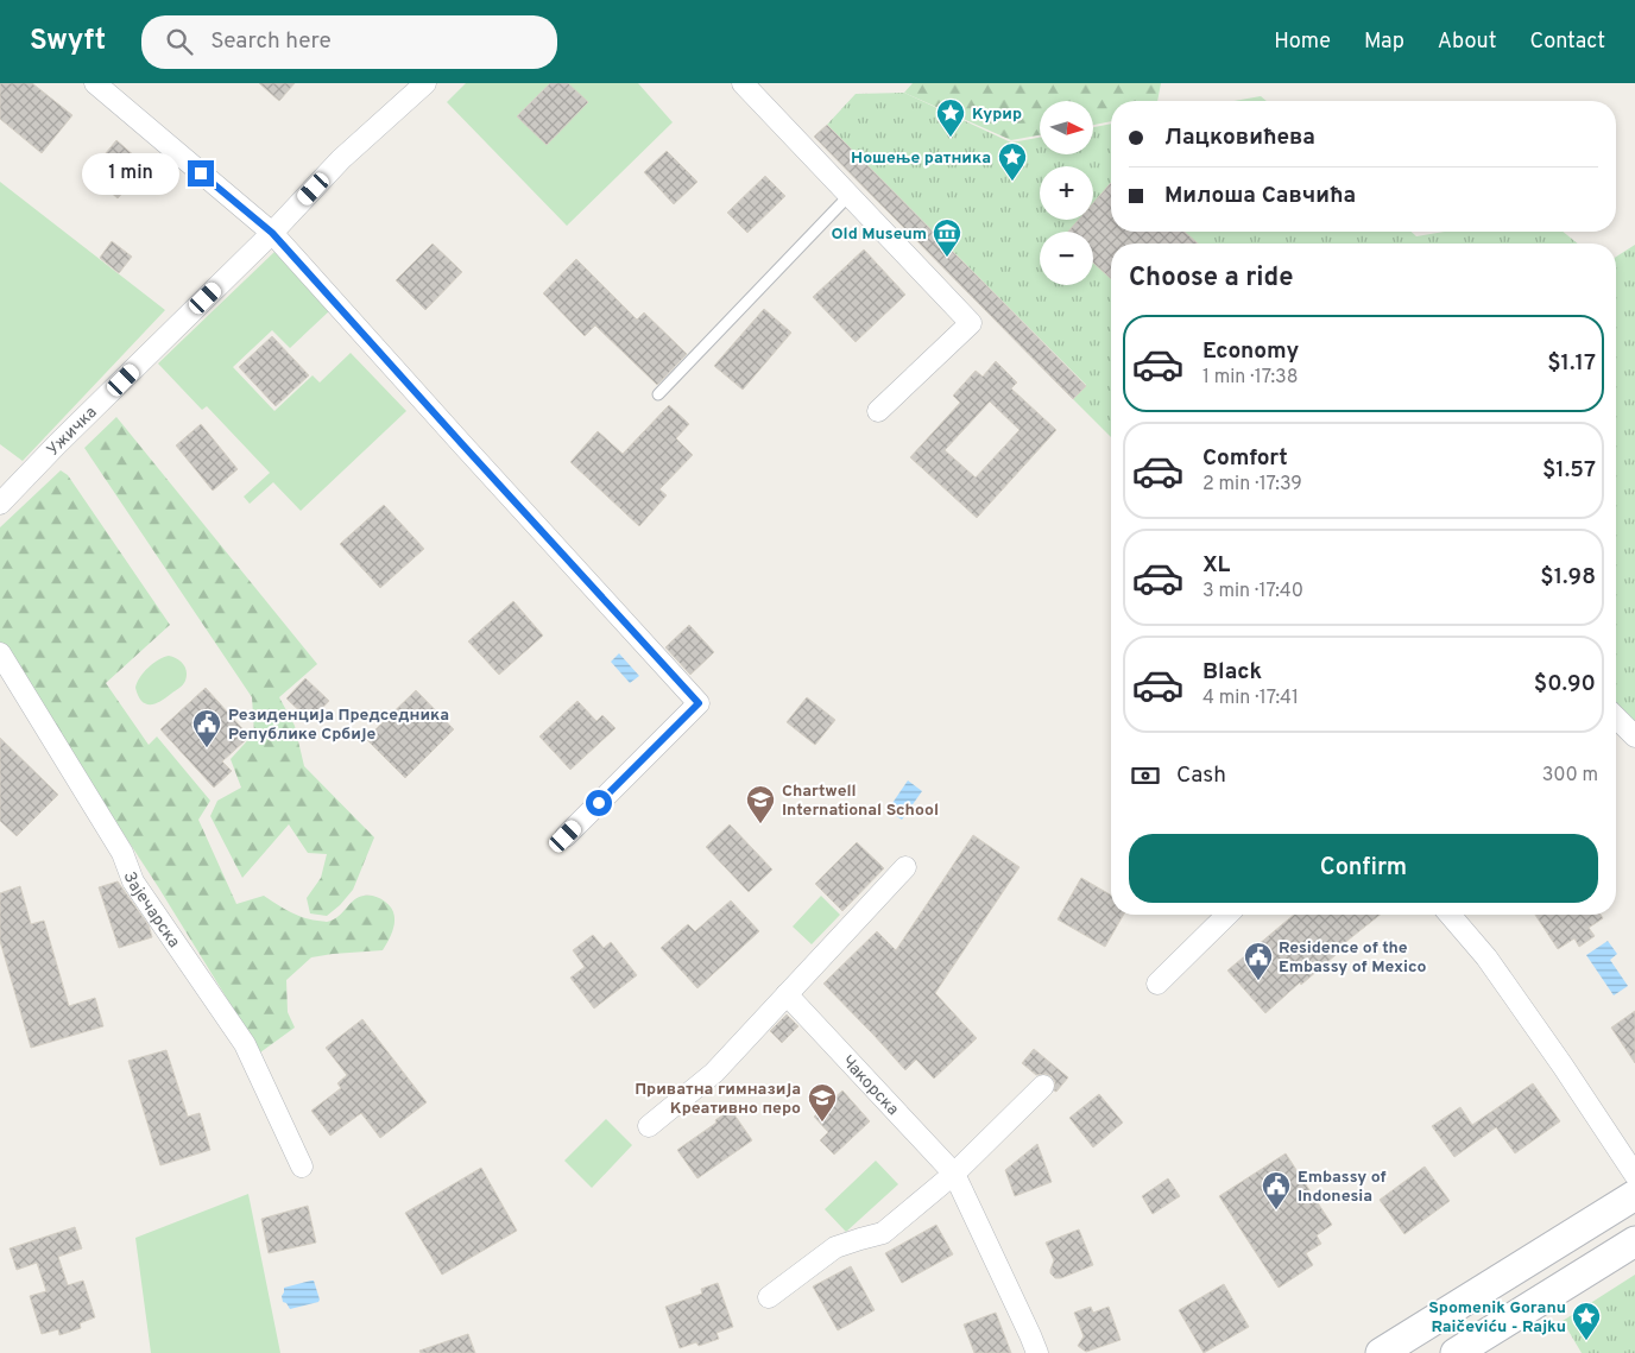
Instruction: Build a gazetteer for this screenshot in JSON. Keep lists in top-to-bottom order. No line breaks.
{"streets":{"street":["Ужичка","Зајечарска","Чакорска"]},"places":{"place":["Курир","Ношење ратника","Spomenik Goranu Raičeviću - Rajku"],"museum":["Old Museum"],"public building":["Резиденција Председника Републике Србије","Residence of the Embassy of Mexico","Embassy of Indonesia"],"school or university":["Chartwell International School","Приватна гимназија Креативно перо"]},"north":"right","page":{"header":"Swyft","search":"Search here","nav":["Home","Map","About","Contact"],"map_buttons":["+","−"],"banner":["Лацковићева","Милоша Савчића"],"bubble":"1 min","heading":"Choose a ride","list":[{"name":"Economy","note":"1 min · 17:38","value":"$1.17"},{"name":"Comfort","note":"2 min · 17:39","value":"$1.57"},{"name":"XL","note":"3 min · 17:40","value":"$1.98"},{"name":"Black","note":"4 min · 17:41","value":"$0.90"}],"pay":["Cash","300 m"],"buttons":"Confirm"}}
